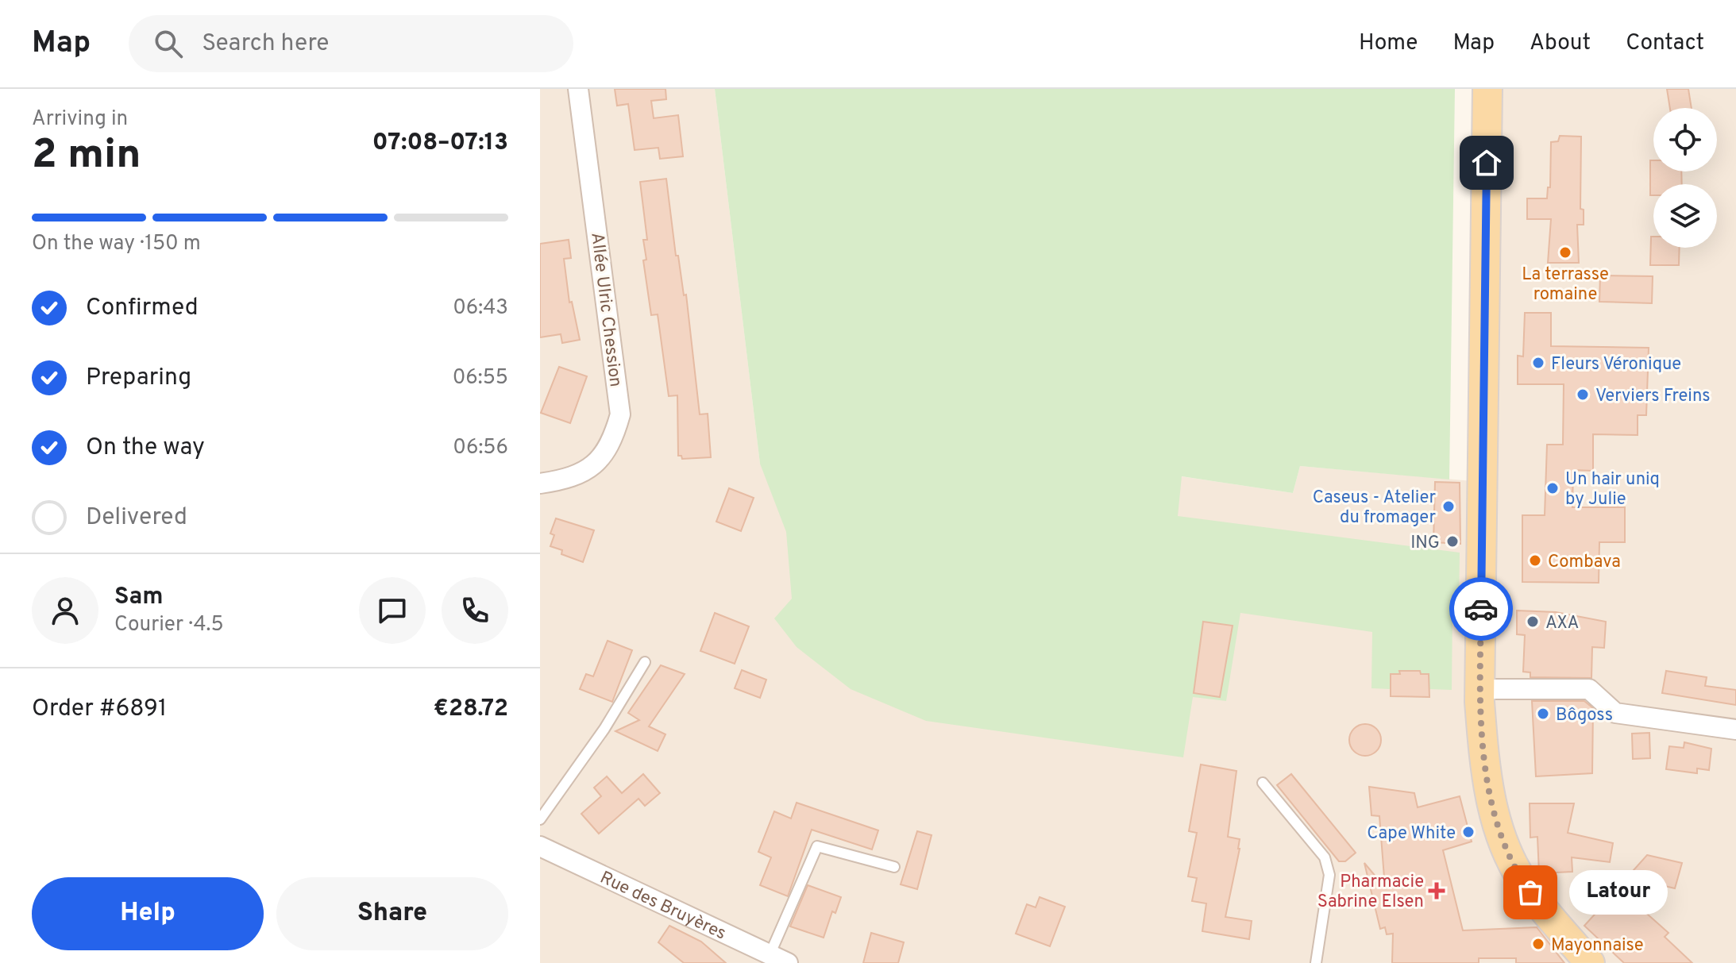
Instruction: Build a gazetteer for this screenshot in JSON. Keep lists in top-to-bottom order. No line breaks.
{"streets":{"street":["Allée Ulric Chession","Rue des Bruyères"]},"places":{"other":["La terrasse romaine","Fleurs Véronique","Verviers Freins","Un hair uniq by Julie","Caseus - Atelier du fromager","ING","Combava","AXA","Bôgoss","Cape White","Latour","Mayonnaise"],"health":["Pharmacie Sabrine Elsen"]},"page":{"header":"Map","search":"Search here","nav":["Home","Map","About","Contact"],"heading":["2 min","Arriving in","07:08–07:13"],"panel":["Sam","Courier · 4.5","Order #6891","€28.72"],"bar":"On the way · 150 m","list":[["Confirmed","06:43"],["Preparing","06:55"],["On the way","06:56"],"Delivered"],"buttons":["Help","Share"],"bubble":"Latour"}}
